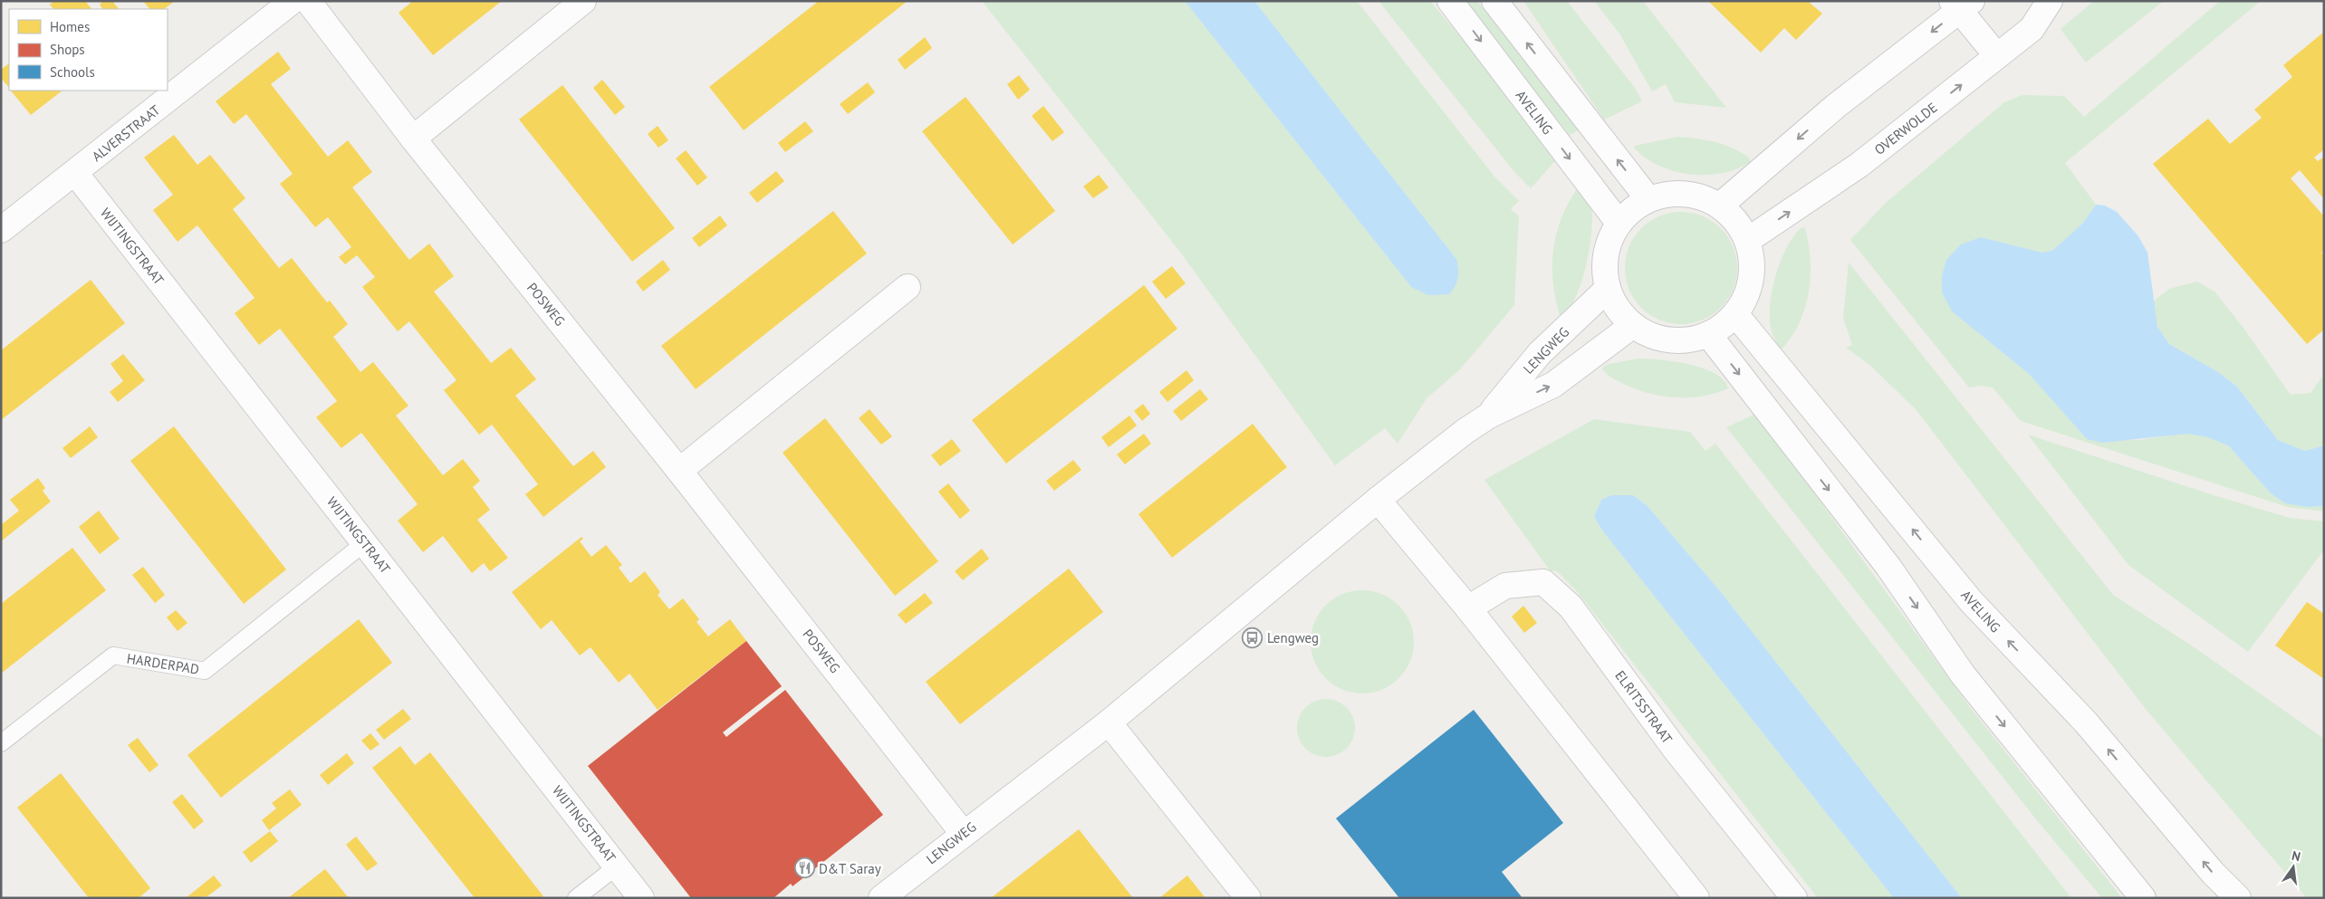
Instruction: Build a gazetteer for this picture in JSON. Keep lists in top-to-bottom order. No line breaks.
{"streets":{"street":["AVELING","OVERWOLDE","ALVERSTRAAT","WIJTINGSTRAAT","POSWEG","LENGWEG","ELRITSSTRAAT"],"lane":["HARDERPAD"]},"crossings":[["AVELING","OVERWOLDE"],["AVELING","LENGWEG"],["OVERWOLDE","LENGWEG"],["ALVERSTRAAT","WIJTINGSTRAAT"],["WIJTINGSTRAAT","HARDERPAD"],["POSWEG","LENGWEG"]],"places":{"bus stop":["Lengweg"],"restaurant":["D&T Saray"]},"legend":["Homes","Shops","Schools"],"north":"top"}
